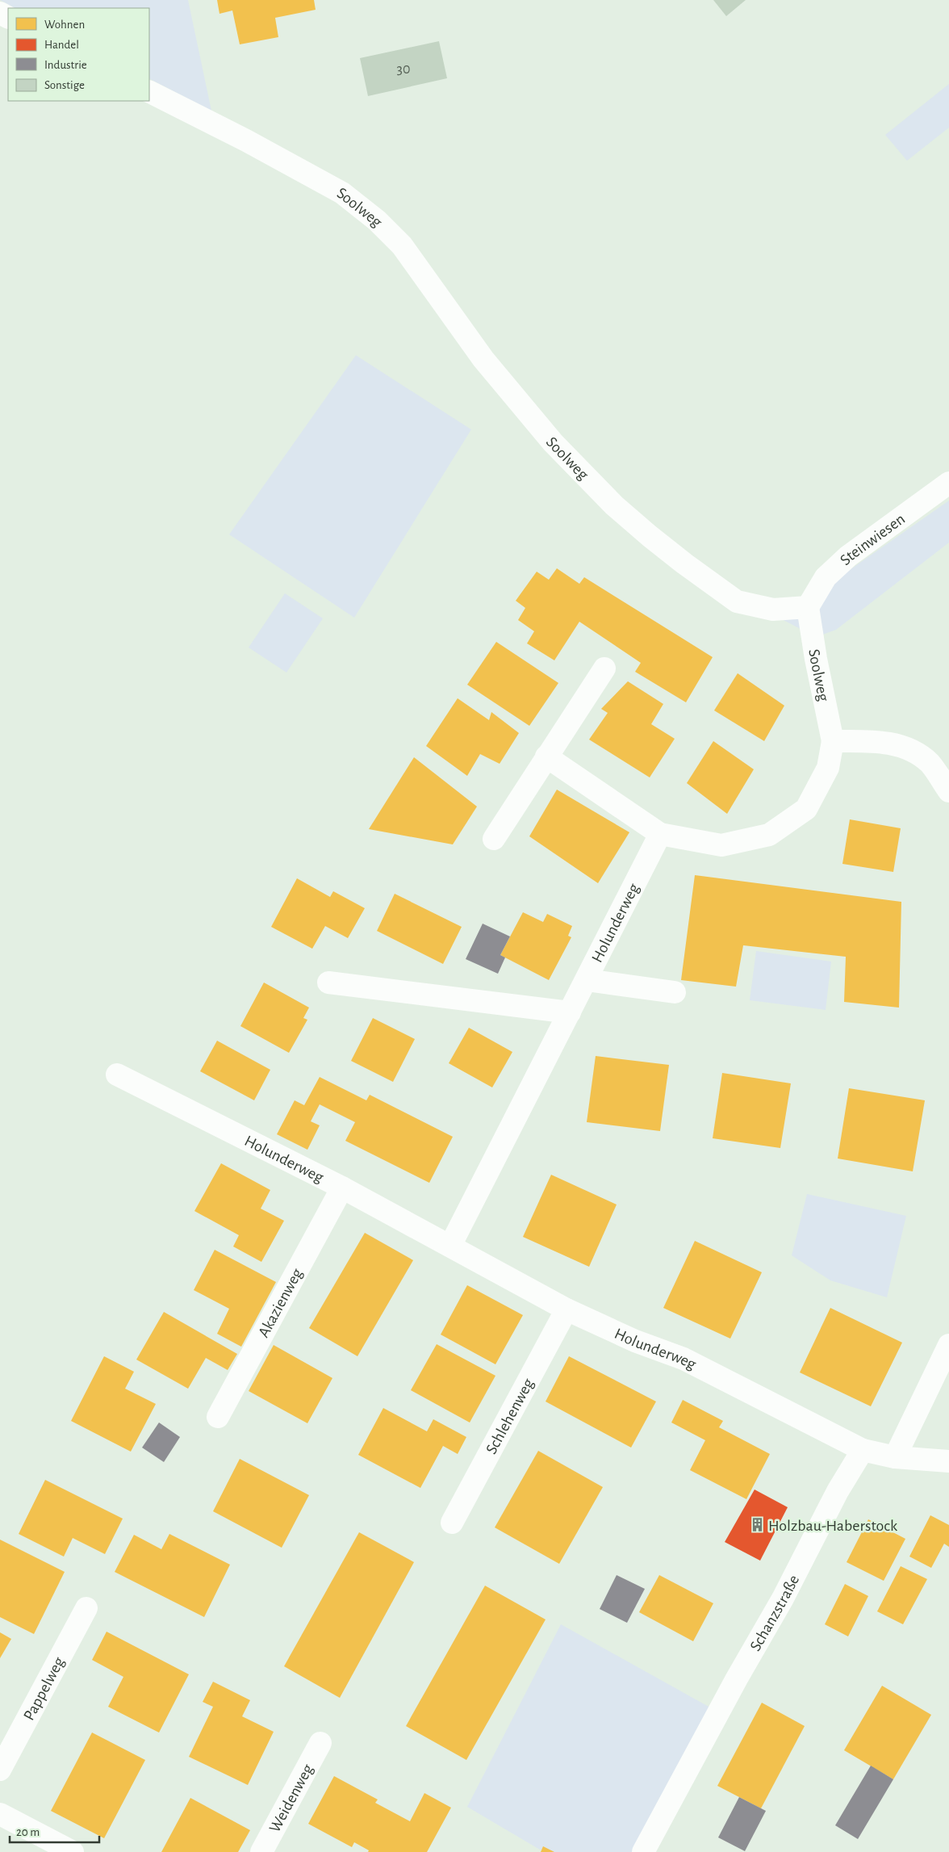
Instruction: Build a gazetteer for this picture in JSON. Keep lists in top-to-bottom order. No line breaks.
{"streets":{"street":["Soolweg","Steinwiesen","Holunderweg","Akazienweg","Schlehenweg","Schanzstraße","Pappelweg","Weidenweg"]},"crossings":[["Soolweg","Steinwiesen"],["Holunderweg","Akazienweg"],["Holunderweg","Schlehenweg"],["Holunderweg","Schanzstraße"]],"places":{"building":["Holzbau-Haberstock"]},"house_numbers":["30"],"legend":["Wohnen","Handel","Industrie","Sonstige"],"scale_bar":"20 m"}
